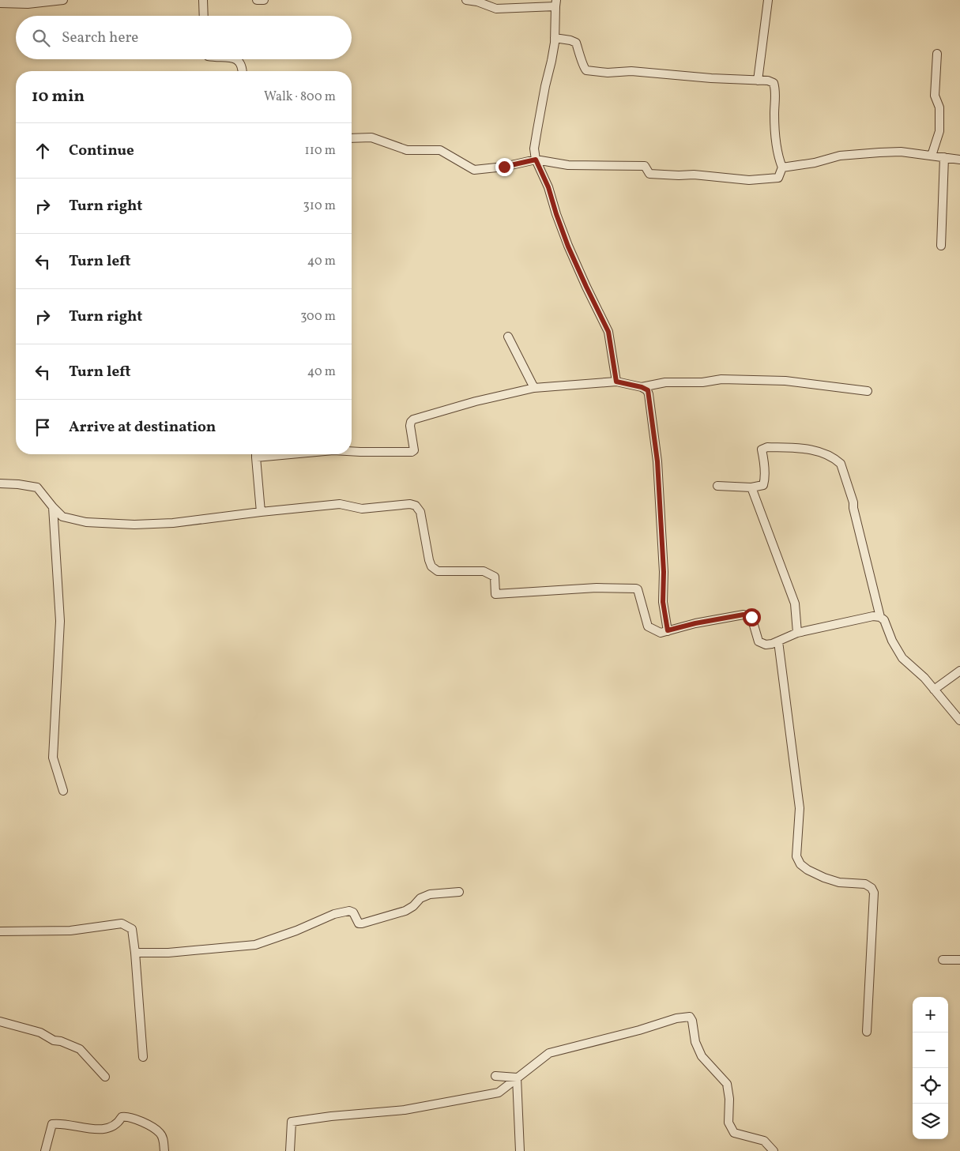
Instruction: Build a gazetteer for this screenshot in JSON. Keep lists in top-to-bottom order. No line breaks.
{"page":{"search":"Search here","heading":["10 min","Walk · 800 m"],"list":[["Continue","110 m"],["Turn right","310 m"],["Turn left","40 m"],["Turn right","300 m"],["Turn left","40 m"],"Arrive at destination"],"map_buttons":["+","−"]}}
